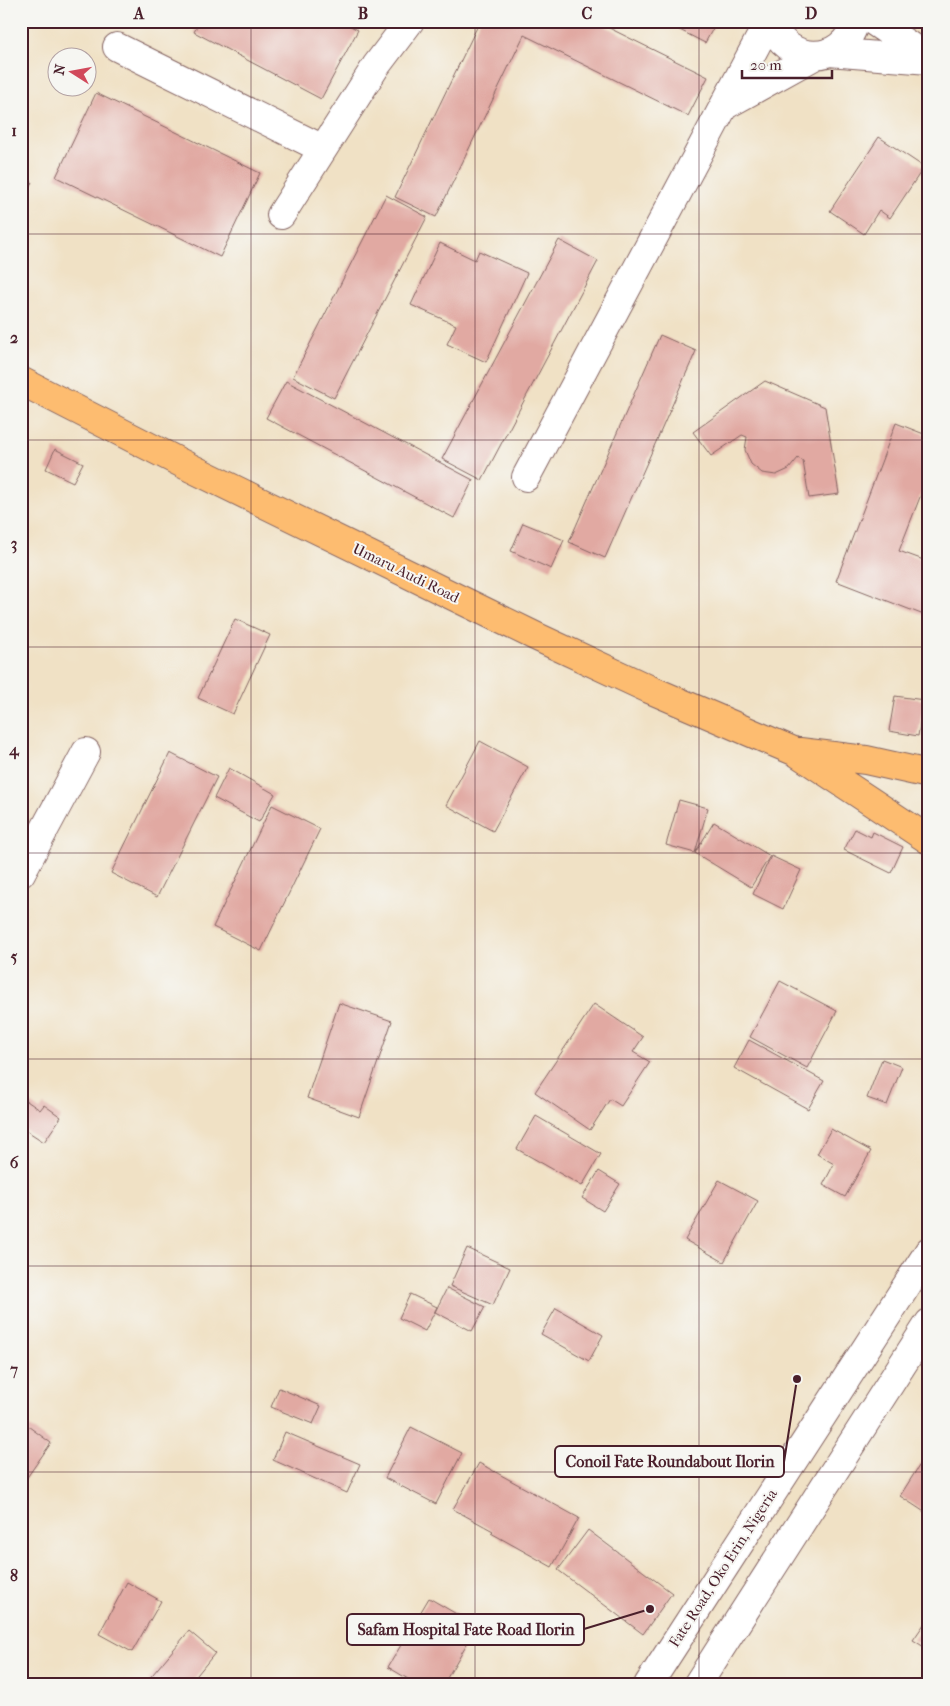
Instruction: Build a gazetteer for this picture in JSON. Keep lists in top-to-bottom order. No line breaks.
{"streets":{"main road":["Umaru Audi Road"],"street":["Fate Road, Oko Erin, Nigeria"]},"places":["Conoil Fate Roundabout Ilorin","Safam Hospital Fate Road Ilorin"],"scale_bar":"20 m","north":"left","grid":{"columns":["A","B","C","D"],"rows":["1","2","3","4","5","6","7","8"]}}
